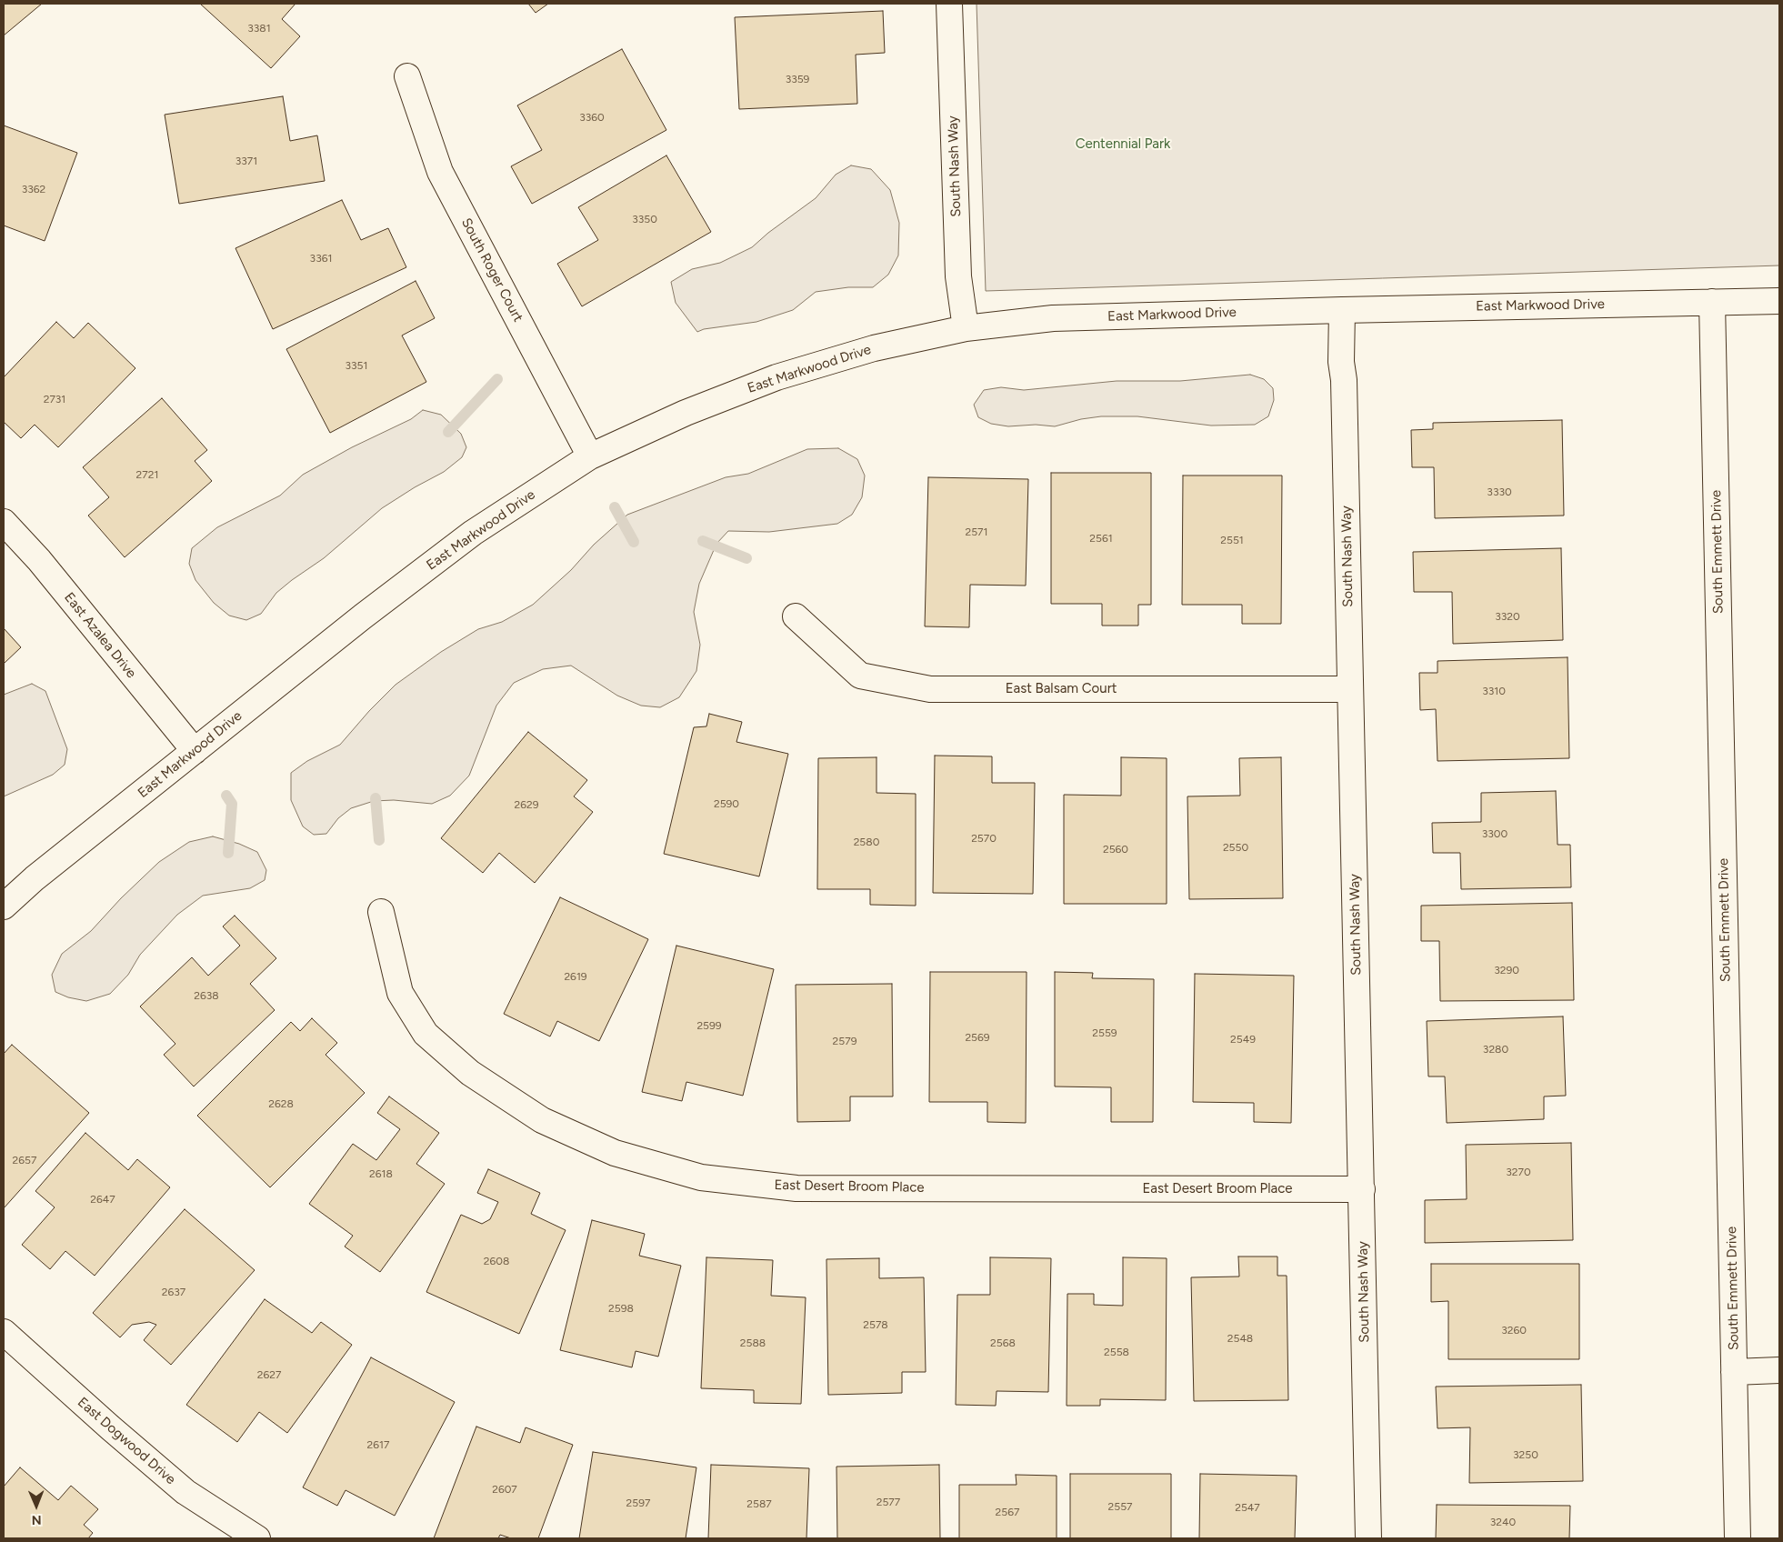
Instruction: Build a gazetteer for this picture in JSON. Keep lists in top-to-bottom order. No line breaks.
{"streets":{"street":["South Nash Way","South Roger Court","East Markwood Drive","South Emmett Drive","East Azalea Drive","East Balsam Court","East Desert Broom Place","East Dogwood Drive"]},"crossings":[["South Nash Way","East Markwood Drive"],["South Nash Way","East Balsam Court"],["South Nash Way","East Desert Broom Place"],["South Roger Court","East Markwood Drive"],["East Markwood Drive","South Emmett Drive"],["East Markwood Drive","East Azalea Drive"]],"parks":["Centennial Park"],"house_numbers":["3381","3359","3360","3371","3362","3350","3361","3351","2731","2721","3330","2571","2561","2551","3320","3310","2590","2629","3300","2570","2580","2550","2560","3290","2619","2638","2599","2559","2569","2549","2579","3280","2628","2657","3270","2618","2647","2608","2637","2598","2578","3260","2548","2588","2568","2558","2627","2617","3250","2607","2577","2597","2587","2557","2547","2567","3240"],"north":"bottom"}
